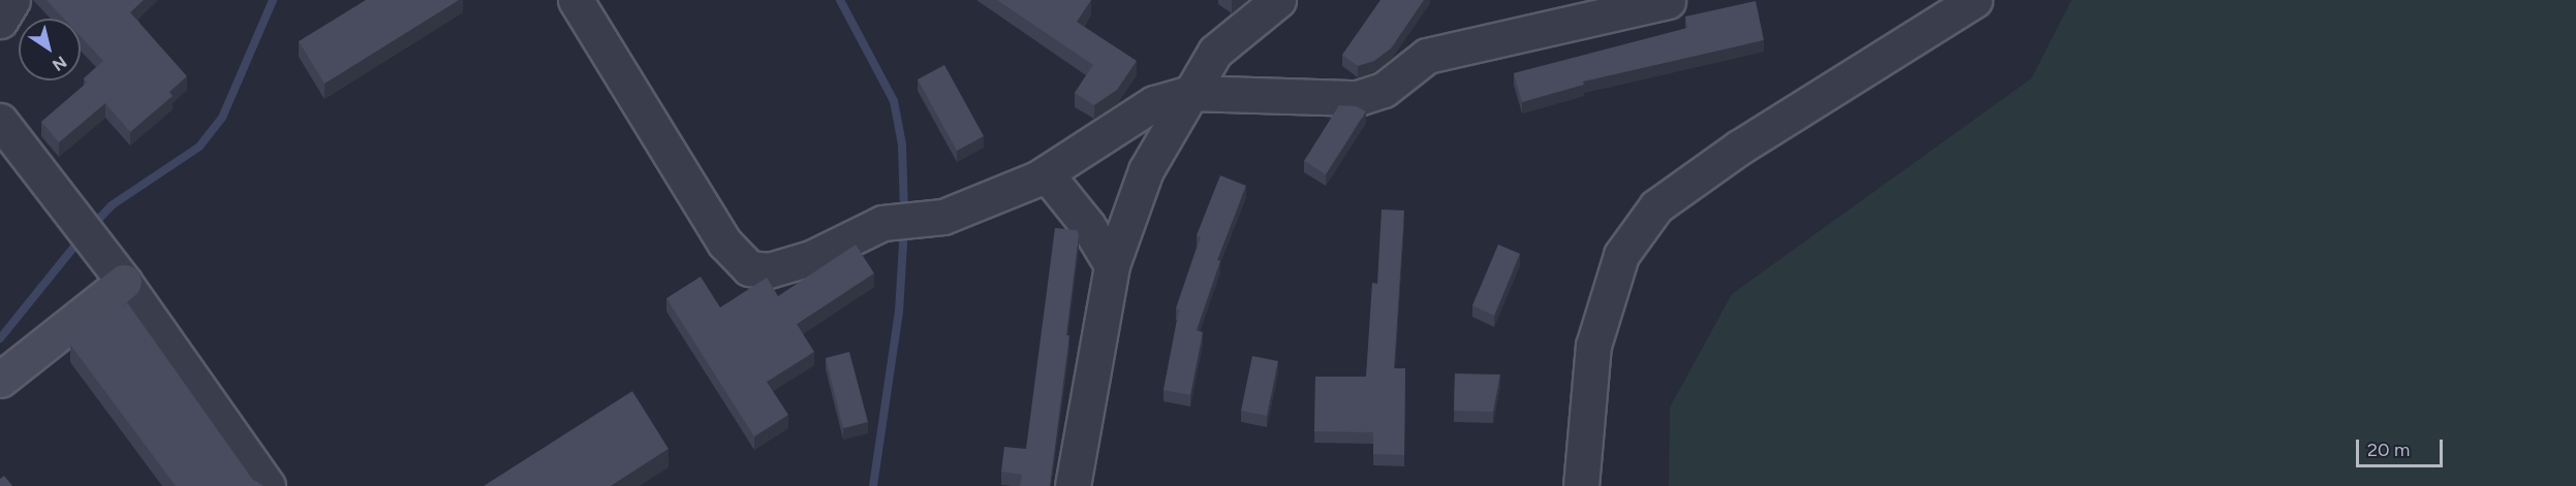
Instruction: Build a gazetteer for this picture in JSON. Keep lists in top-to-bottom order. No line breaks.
{"scale_bar":"20 m","north":"bottom right"}
